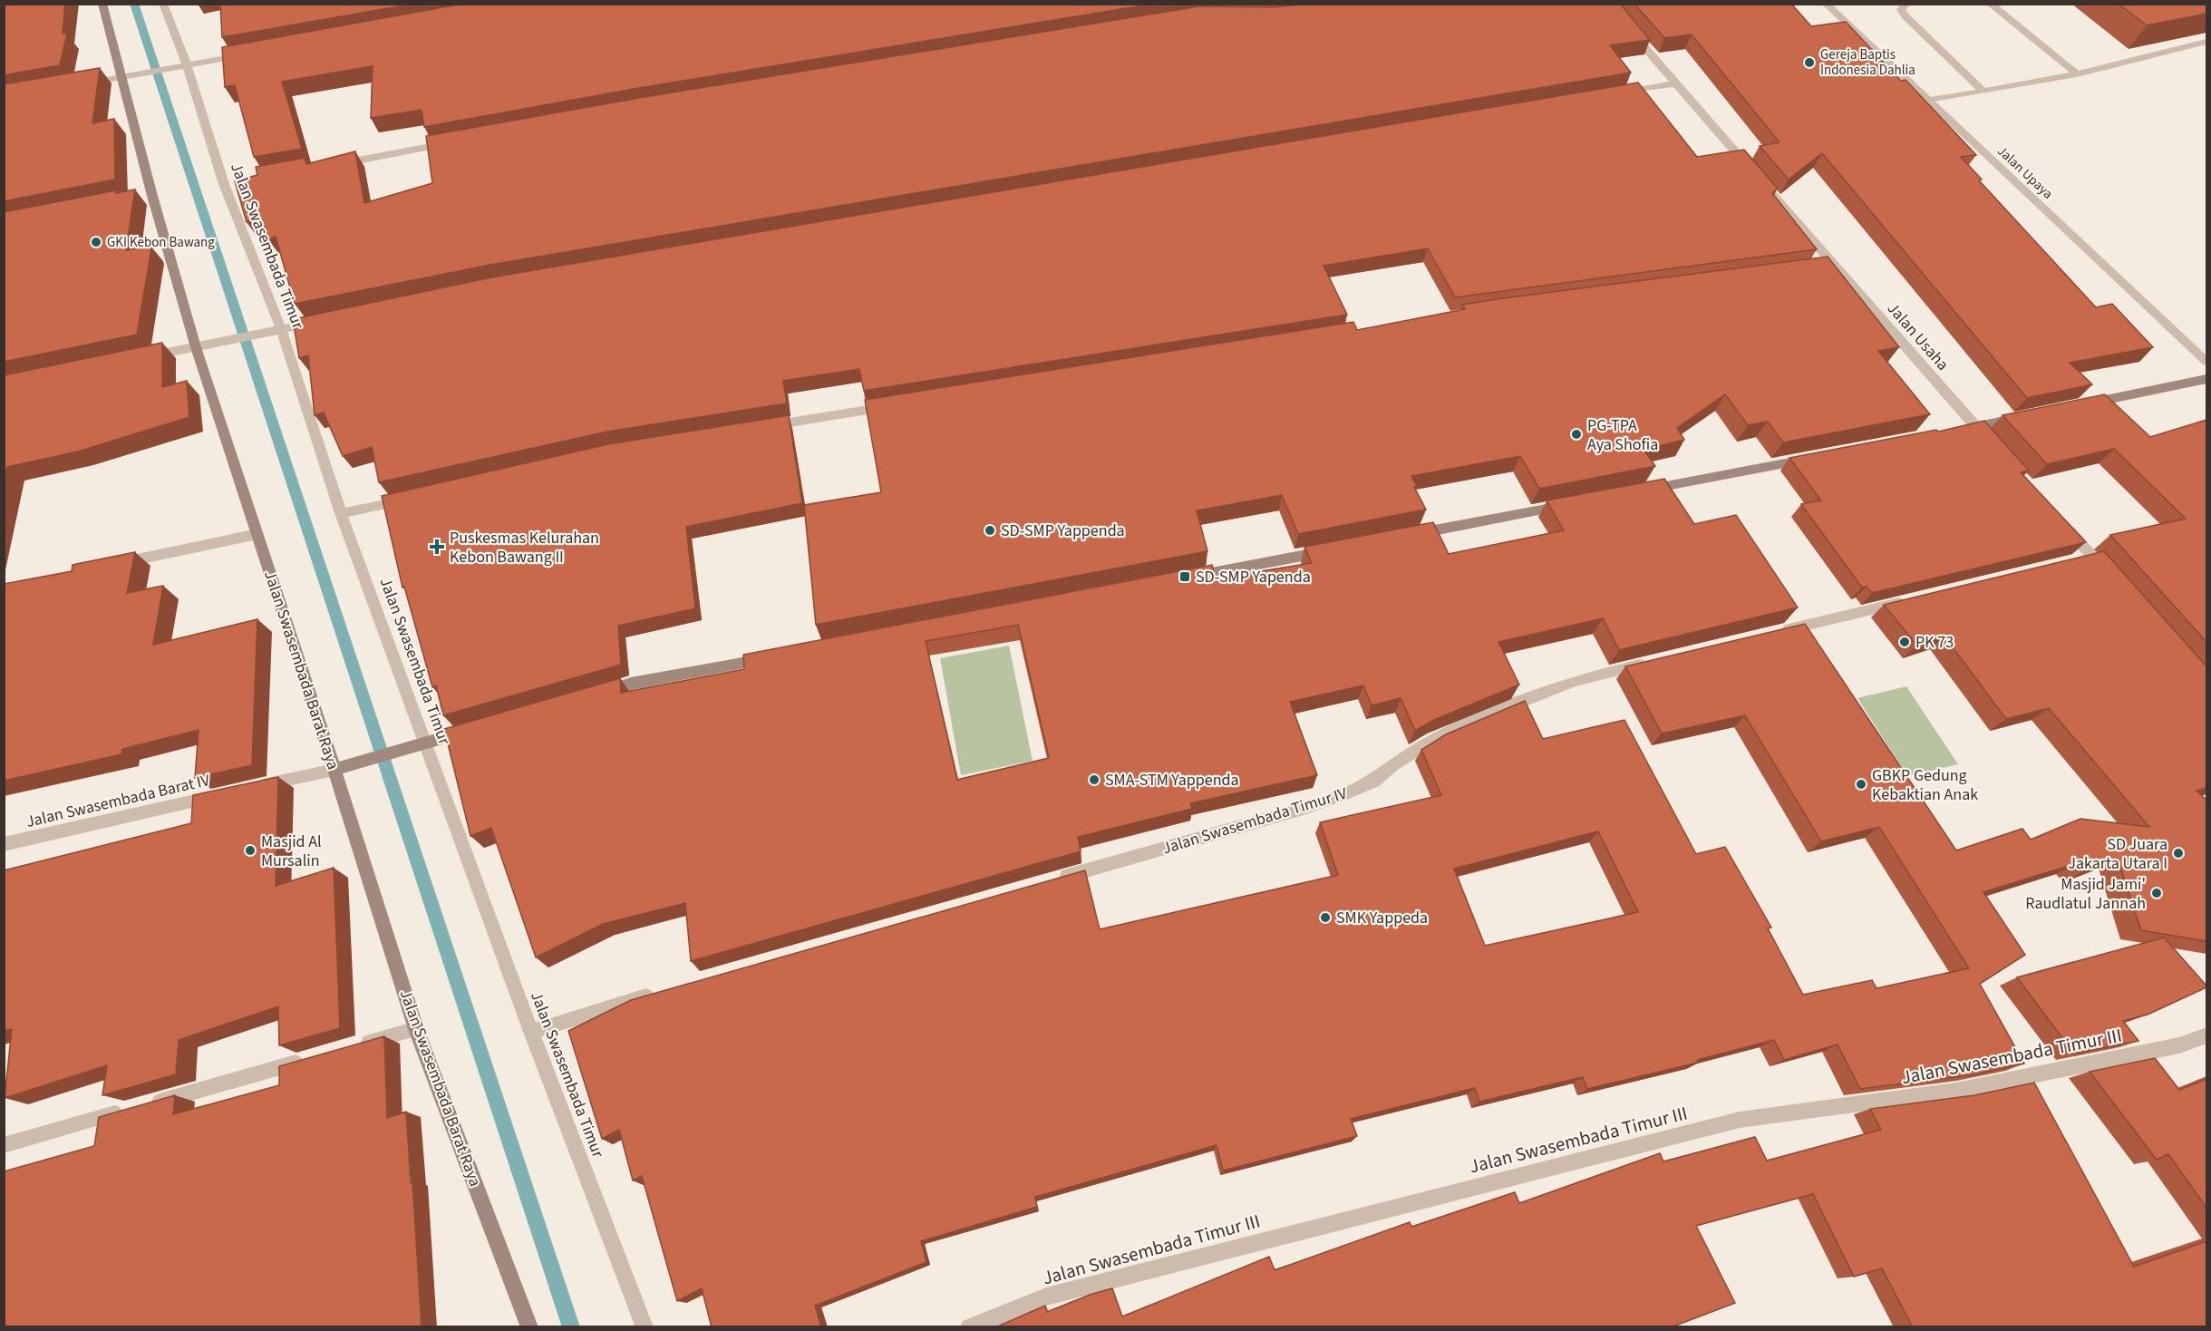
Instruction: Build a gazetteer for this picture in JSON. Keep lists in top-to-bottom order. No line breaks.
{"streets":{"street":["Jalan Upaya","Jalan Swasembada Timur","Jalan Usaha","Jalan Swasembada Barat Raya","Jalan Swasembada Barat IV","Jalan Swasembada Timur IV","Jalan Swasembada Timur III"]},"places":{"other":["Gereja Baptis Indonesia Dahlia","GKI Kebon Bawang","PG-TPA Aya Shofia","SD-SMP Yappenda","PK 73","SMA-STM Yappenda","GBKP Gedung Kebaktian Anak","Masjid Al Mursalin","SD Juara Jakarta Utara I","Masjid Jami' Raudlatul Jannah","SMK Yappeda"],"health":["Puskesmas Kelurahan Kebon Bawang II"],"transit":["SD-SMP Yapenda"]}}
